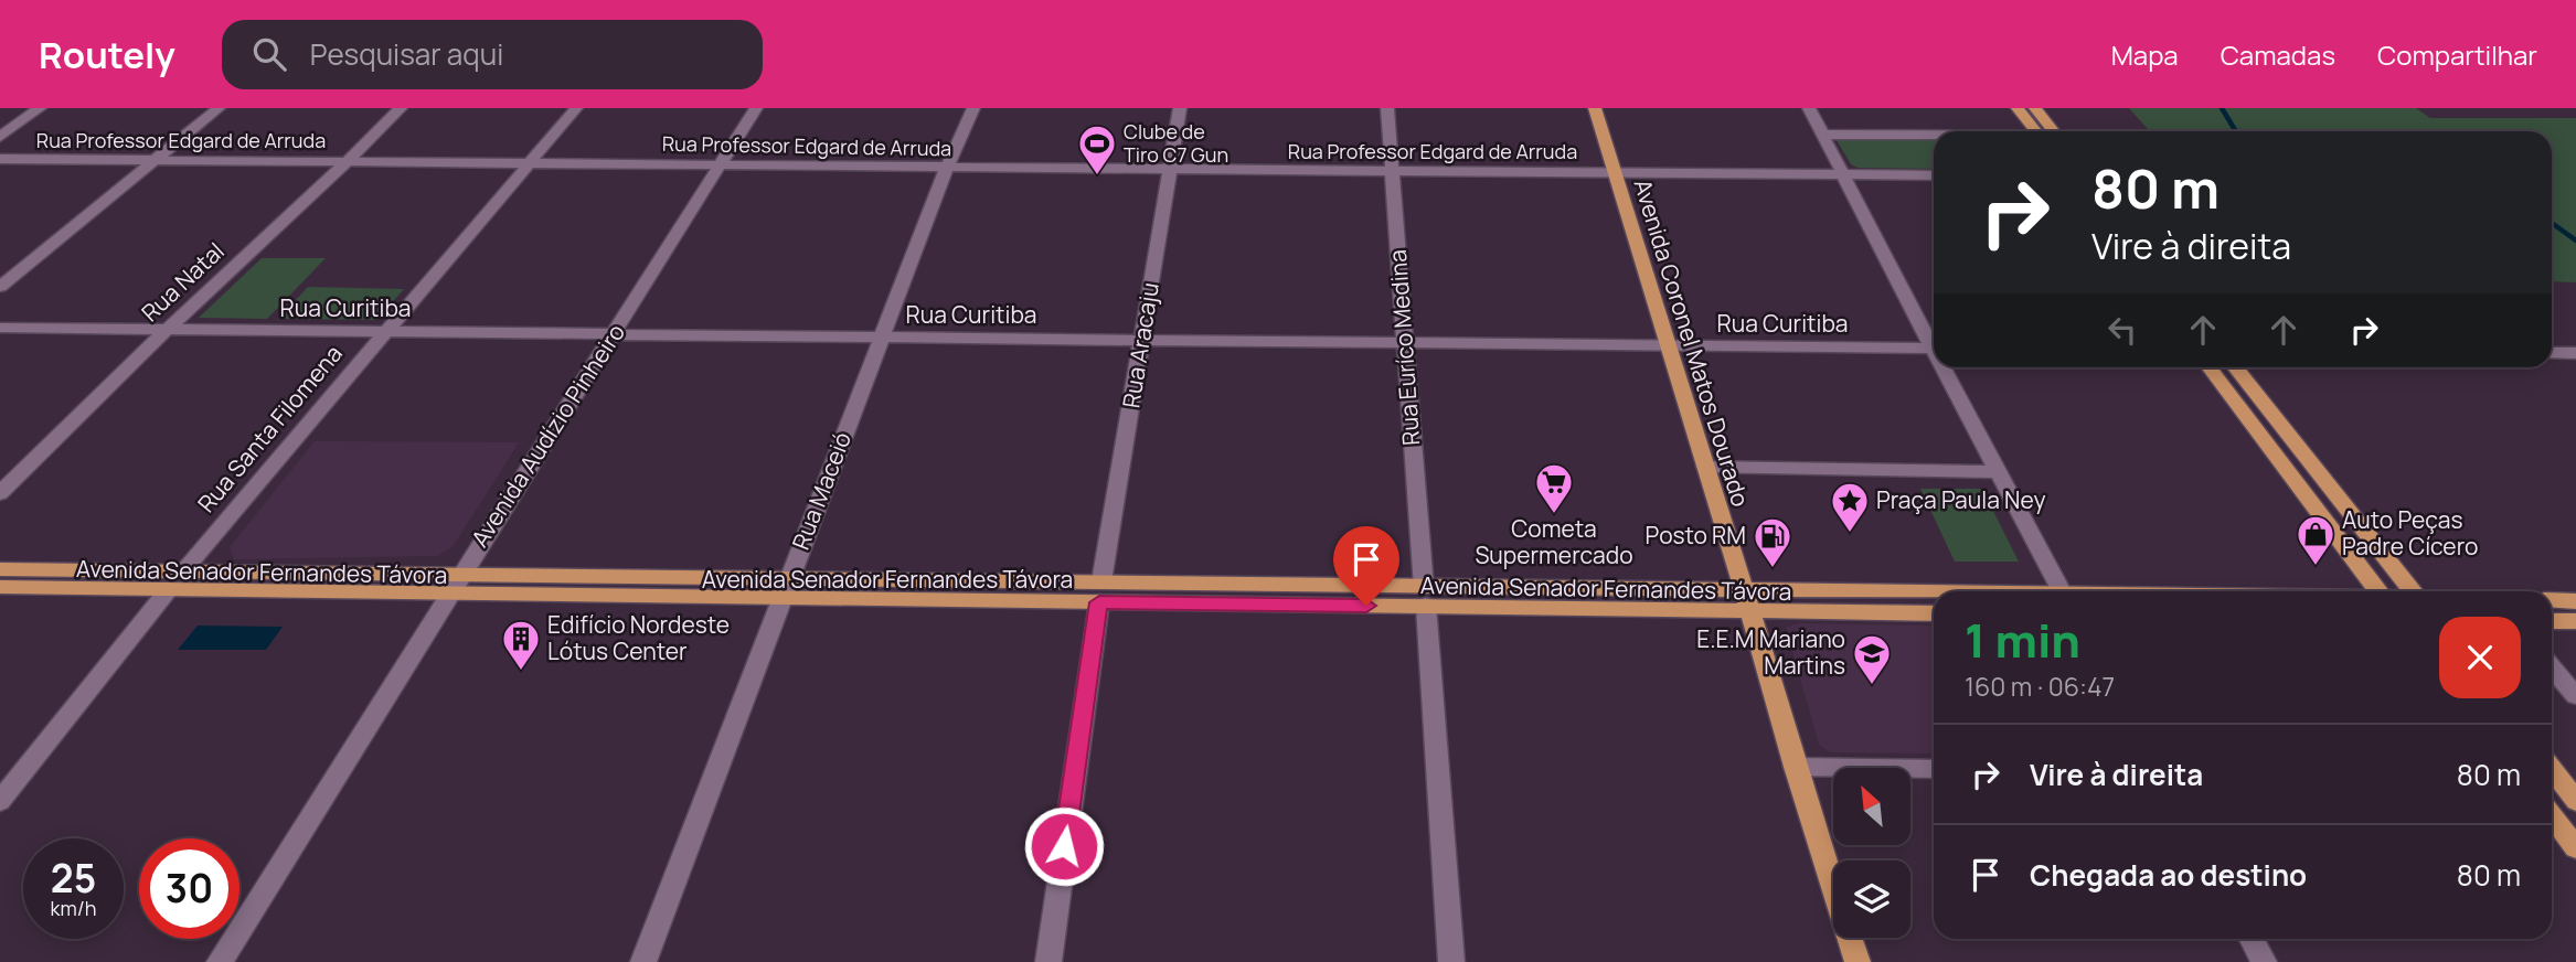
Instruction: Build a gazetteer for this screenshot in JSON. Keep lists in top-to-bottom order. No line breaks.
{"streets":{"main road":["Avenida Coronel Matos Dourado","Avenida Senador Fernandes Távora"],"street":["Rua Professor Edgard de Arruda","Rua Natal","Rua Curitiba","Rua Aracaju","Rua Euríco Medina","Rua Santa Filomena","Avenida Audízio Pinheiro","Rua Maceió"]},"crossings":[["Rua Professor Edgard de Arruda","Rua Natal"],["Rua Professor Edgard de Arruda","Avenida Coronel Matos Dourado"],["Rua Professor Edgard de Arruda","Rua Aracaju"],["Rua Professor Edgard de Arruda","Rua Euríco Medina"],["Rua Professor Edgard de Arruda","Rua Santa Filomena"],["Rua Professor Edgard de Arruda","Avenida Audízio Pinheiro"],["Rua Professor Edgard de Arruda","Rua Maceió"],["Rua Natal","Rua Curitiba"],["Rua Curitiba","Avenida Coronel Matos Dourado"],["Rua Curitiba","Rua Aracaju"],["Rua Curitiba","Rua Euríco Medina"],["Rua Curitiba","Rua Santa Filomena"],["Rua Curitiba","Avenida Audízio Pinheiro"],["Rua Curitiba","Rua Maceió"],["Avenida Coronel Matos Dourado","Avenida Senador Fernandes Távora"],["Rua Aracaju","Avenida Senador Fernandes Távora"],["Rua Euríco Medina","Avenida Senador Fernandes Távora"],["Rua Santa Filomena","Avenida Senador Fernandes Távora"],["Avenida Audízio Pinheiro","Avenida Senador Fernandes Távora"],["Rua Maceió","Avenida Senador Fernandes Távora"]],"places":{"sports":["Clube de Tiro C7 Gun"],"supermarket":["Cometa Supermercado"],"place":["Praça Paula Ney"],"shop":["Auto Peças Padre Cícero"],"fuel station":["Posto RM"],"building":["Edifício Nordeste Lótus Center"],"school or university":["E.E.M Mariano Martins"]},"north":"top left","page":{"header":"Routely","search":"Pesquisar aqui","nav":["Mapa","Camadas","Compartilhar"],"turn":["80 m","Vire à direita"],"heading":["1 min","160 m · 06:47"],"list":[{"name":"Vire à direita","value":"80 m"},{"name":"Chegada ao destino","value":"80 m"}],"speed":"25 km/h","limit":"30"}}
